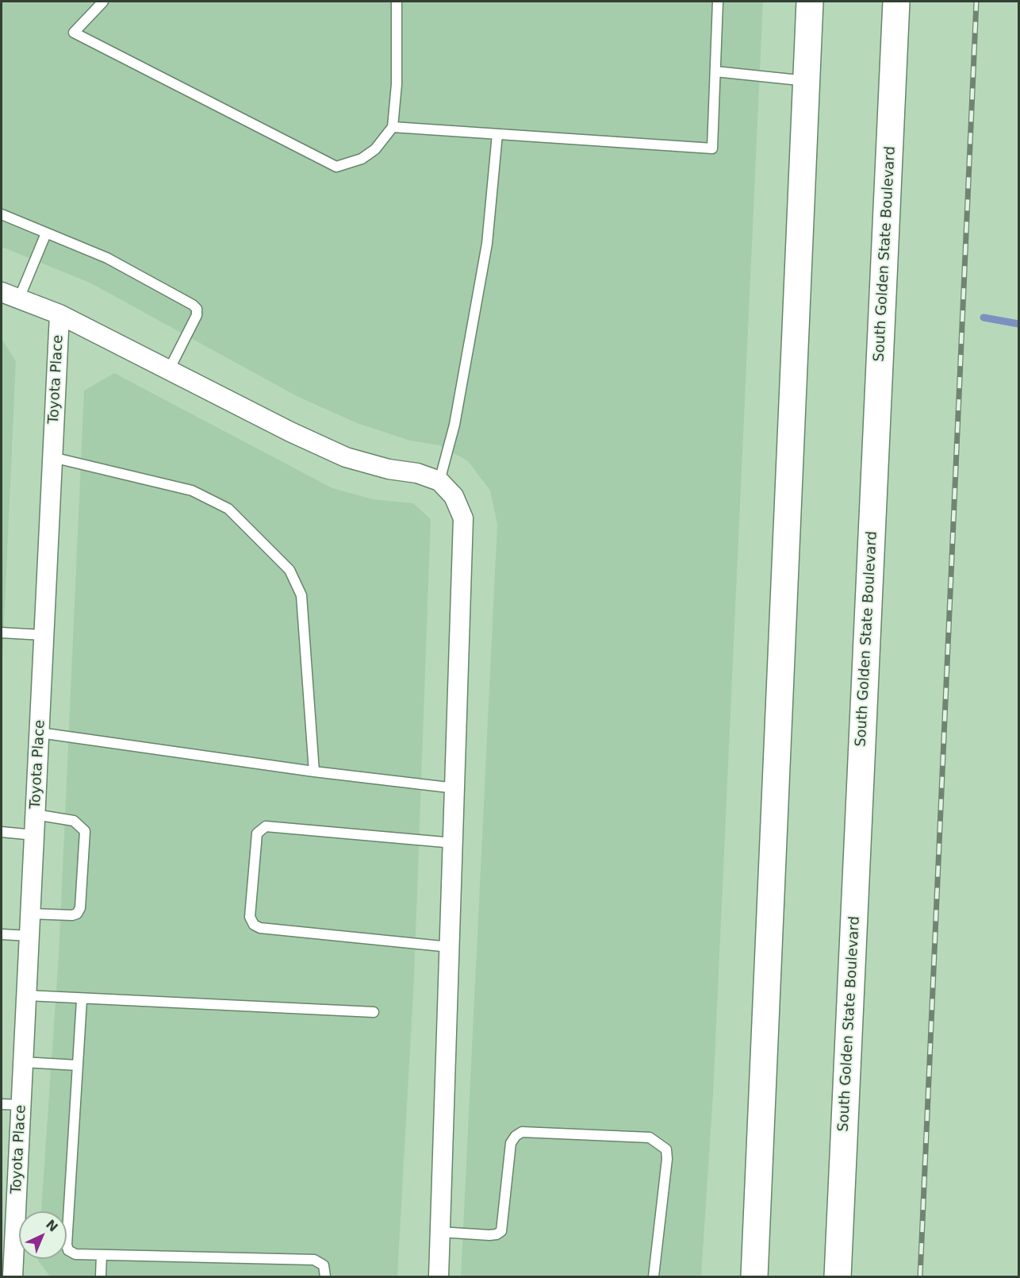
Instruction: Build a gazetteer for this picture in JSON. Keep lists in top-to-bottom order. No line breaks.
{"streets":{"main road":["South Golden State Boulevard"],"street":["Toyota Place"]},"north":"top right"}
